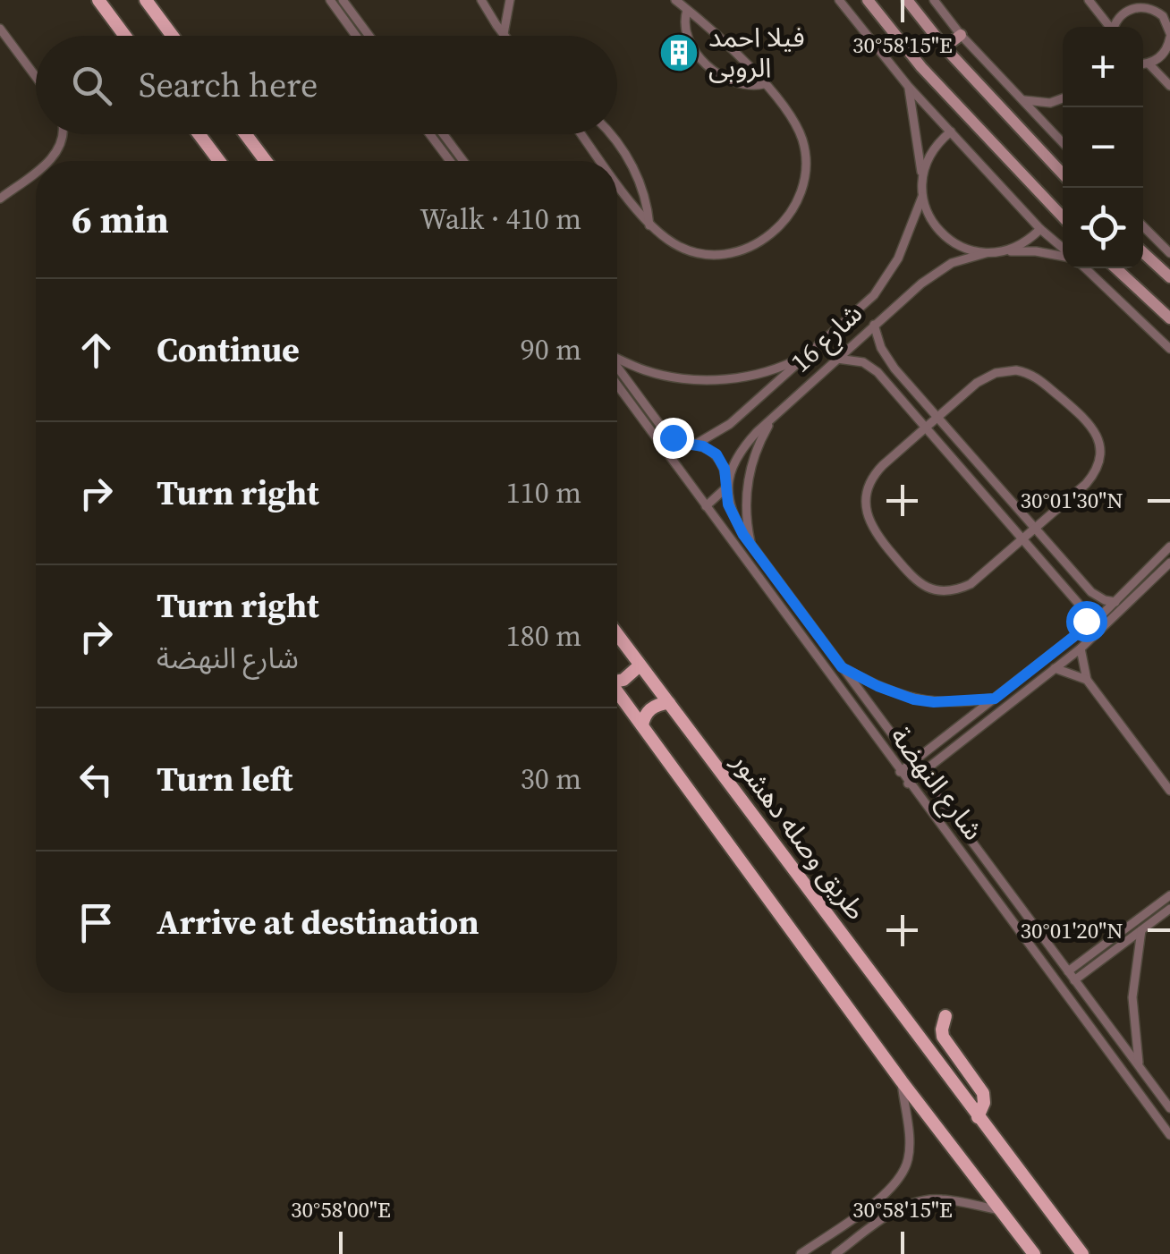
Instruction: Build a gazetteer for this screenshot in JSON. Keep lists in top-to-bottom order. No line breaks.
{"streets":{"main road":["طريق وصله دهشور"],"street":["شارع 16","شارع النهضة"]},"crossings":[["شارع 16","شارع النهضة"]],"places":{"building":["فيلا احمد الروبى"]},"page":{"map_buttons":["+","−"],"search":"Search here","heading":["6 min","Walk · 410 m"],"list":[["Continue","90 m"],["Turn right","110 m"],["Turn right","شارع النهضة","180 m"],["Turn left","30 m"],"Arrive at destination"]},"coordinates":["30°58'15\"E","30°01'30\"N","30°01'20\"N","30°58'00\"E"]}
